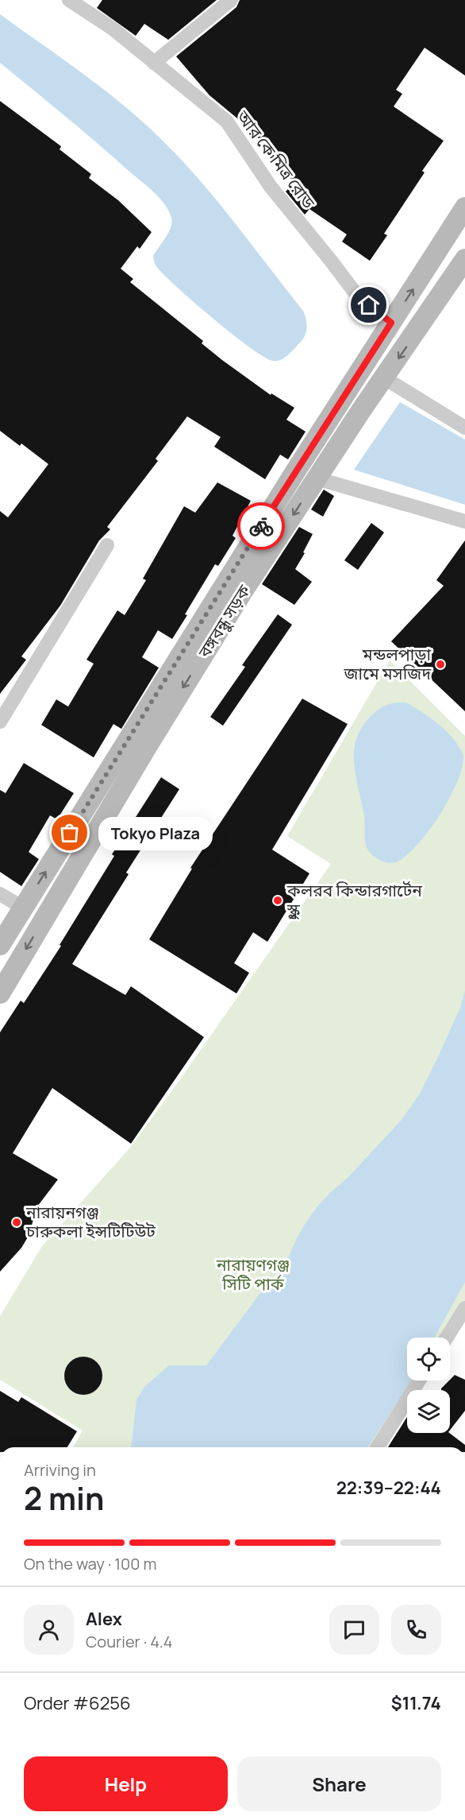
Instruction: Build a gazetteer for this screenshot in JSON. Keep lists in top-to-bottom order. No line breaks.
{"streets":{"main road":["বঙ্গবন্ধু সড়ক"],"street":["আর কে মিত্র রোড"]},"crossings":[["আর কে মিত্র রোড","বঙ্গবন্ধু সড়ক"]],"parks":["নারায়ণগঞ্জ সিটি পার্ক"],"places":["মন্ডলপাড়া জামে মসজিদ","Tokyo Plaza","কলরব কিন্ডারগার্টেন স্কুল","নারায়নগঞ্জ চারুকলা ইন্সটিটিউট"],"page":{"bubble":"Tokyo Plaza","heading":["2 min","Arriving in","22:39–22:44"],"panel":["Alex","Courier · 4.4","Order #6256","$11.74"],"bar":"On the way · 100 m","buttons":["Help","Share"]}}
